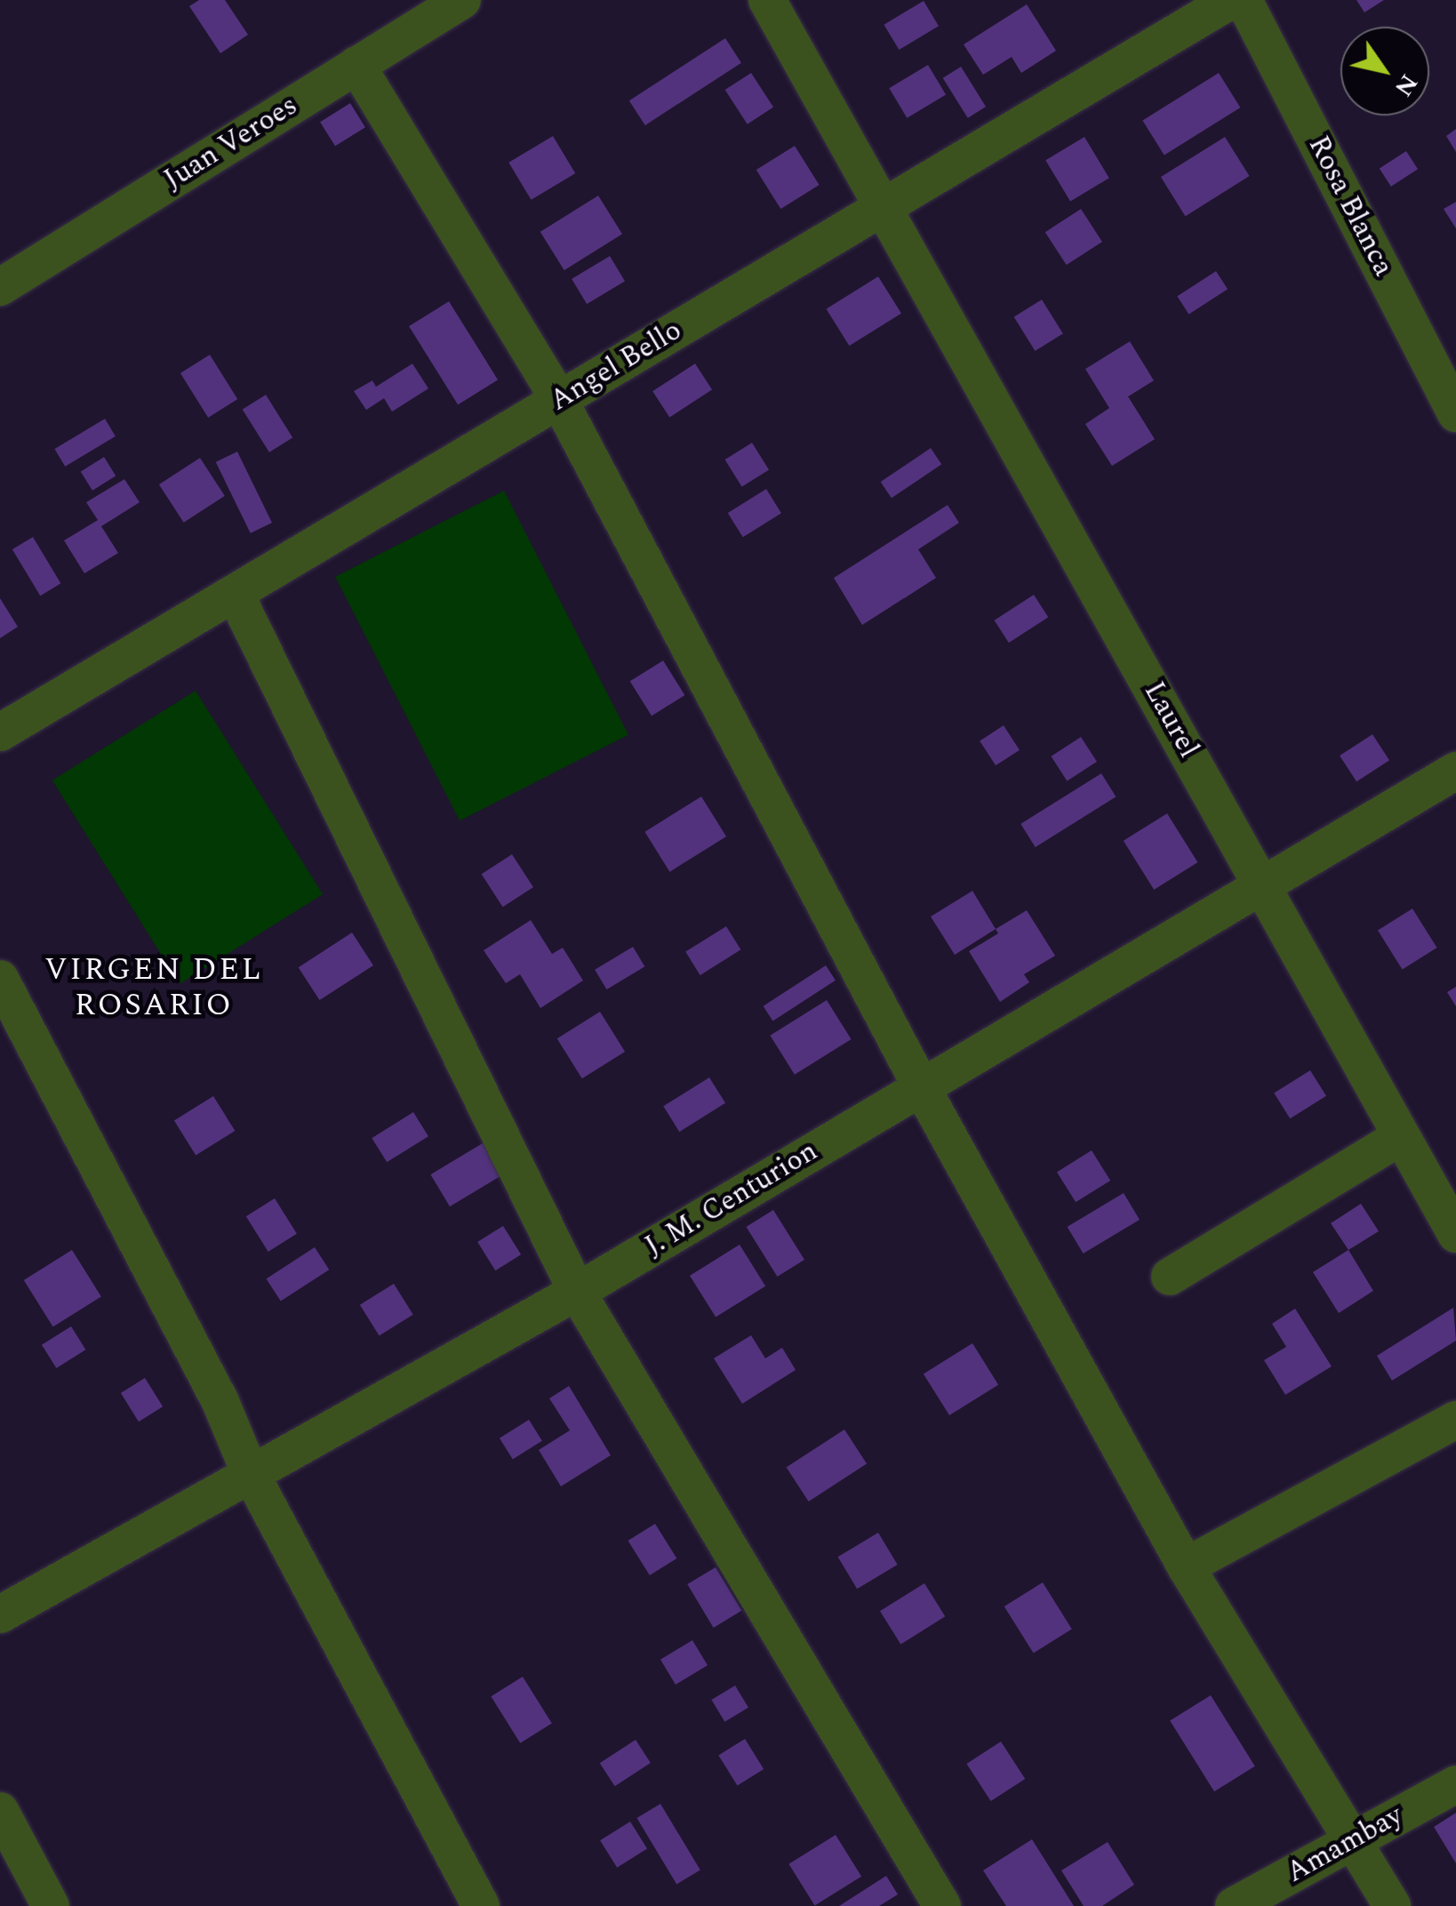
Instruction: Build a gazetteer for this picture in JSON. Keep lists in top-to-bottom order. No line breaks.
{"streets":{"street":["Juan Veroes","Rosa Blanca","Angel Bello","Laurel","J. M. Centurion","Amambay"]},"crossings":[["Angel Bello","Laurel"],["Laurel","J. M. Centurion"]],"districts":["VIRGEN DEL ROSARIO"],"north":"bottom right"}
